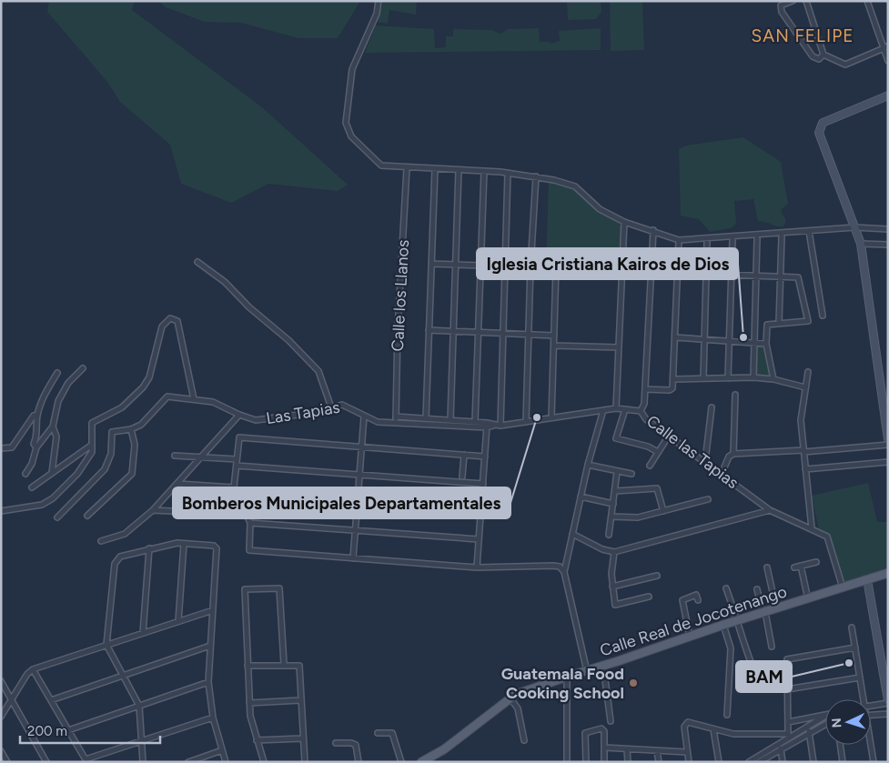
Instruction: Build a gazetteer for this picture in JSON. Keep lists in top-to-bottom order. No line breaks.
{"streets":{"main road":["Calle Real de Jocotenango"],"street":["Calle los Llanos","Las Tapias","Calle las Tapias"]},"crossings":[["Calle los Llanos","Las Tapias"],["Las Tapias","Calle las Tapias"],["Calle las Tapias","Calle Real de Jocotenango"]],"districts":["SAN FELIPE"],"places":["Iglesia Cristiana Kairos de Dios","Bomberos Municipales Departamentales","BAM","Guatemala Food Cooking School"],"scale_bar":"200 m","north":"left"}
